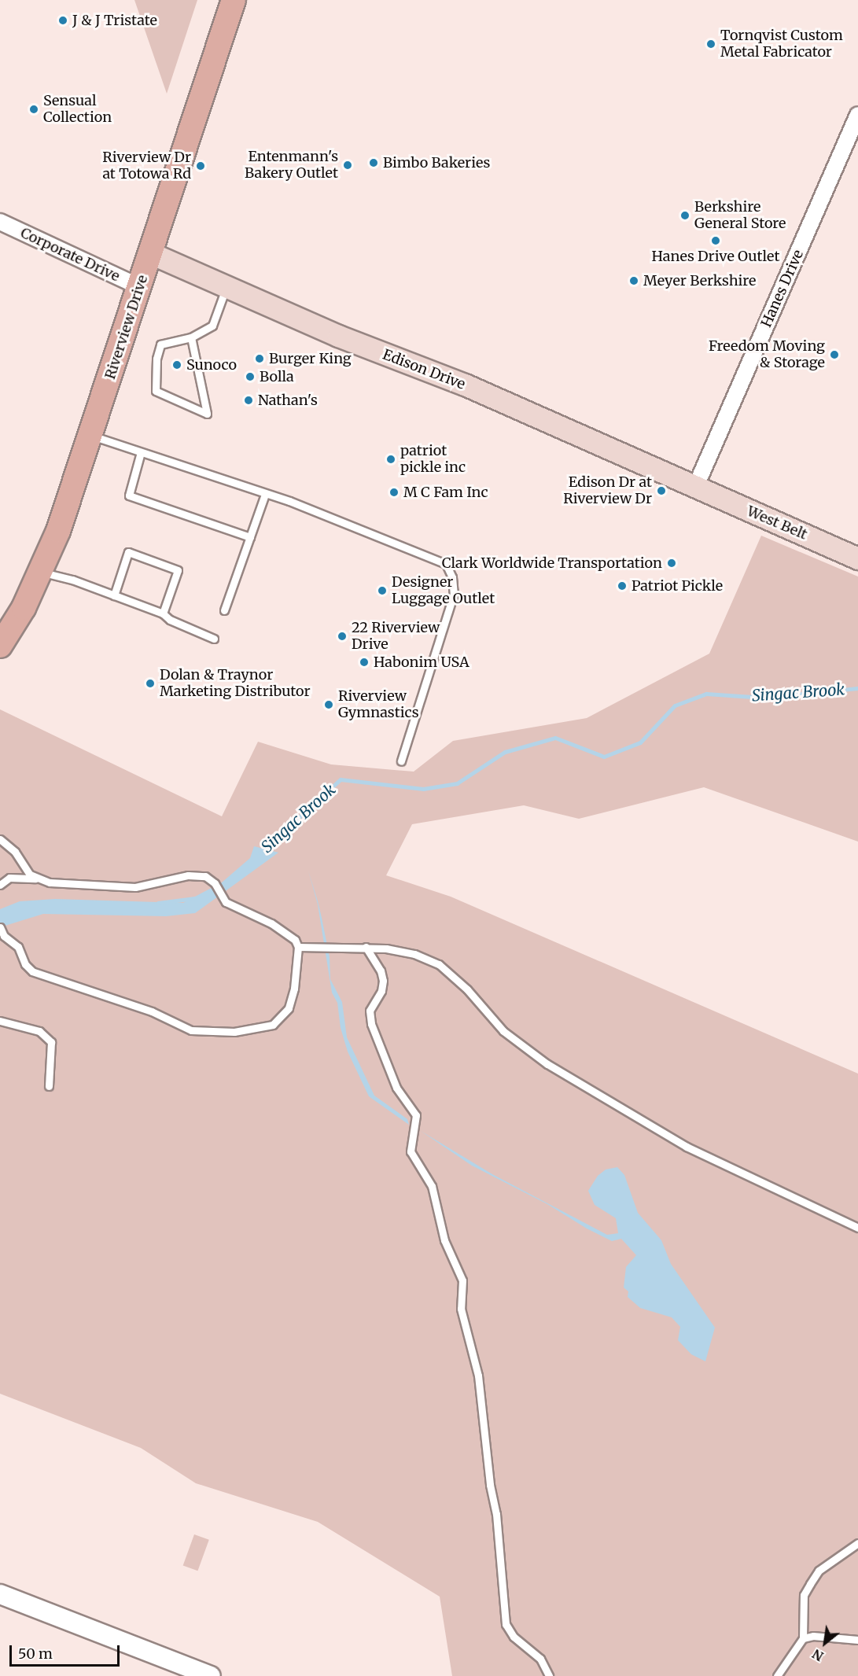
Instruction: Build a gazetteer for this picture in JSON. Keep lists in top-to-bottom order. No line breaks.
{"streets":{"main road":["Riverview Drive","Edison Drive","West Belt"],"street":["Corporate Drive","Hanes Drive"]},"crossings":[["Corporate Drive","Riverview Drive"],["Hanes Drive","Edison Drive"],["Hanes Drive","West Belt"],["Riverview Drive","Edison Drive"],["Edison Drive","West Belt"]],"water":["Singac Brook"],"places":["J & J Tristate","Tornqvist Custom Metal Fabricator","Sensual Collection","Bimbo Bakeries","Entenmann's Bakery Outlet","Riverview Dr at Totowa Rd","Berkshire General Store","Hanes Drive Outlet","Meyer Berkshire","Freedom Moving & Storage","Burger King","Sunoco","Bolla","Nathan's","patriot pickle inc","Edison Dr at Riverview Dr","M C Fam Inc","Clark Worldwide Transportation","Patriot Pickle","Designer Luggage Outlet","22 Riverview Drive","Habonim USA","Dolan & Traynor Marketing Distributor","Riverview Gymnastics"],"scale_bar":"50 m","north":"bottom left"}
